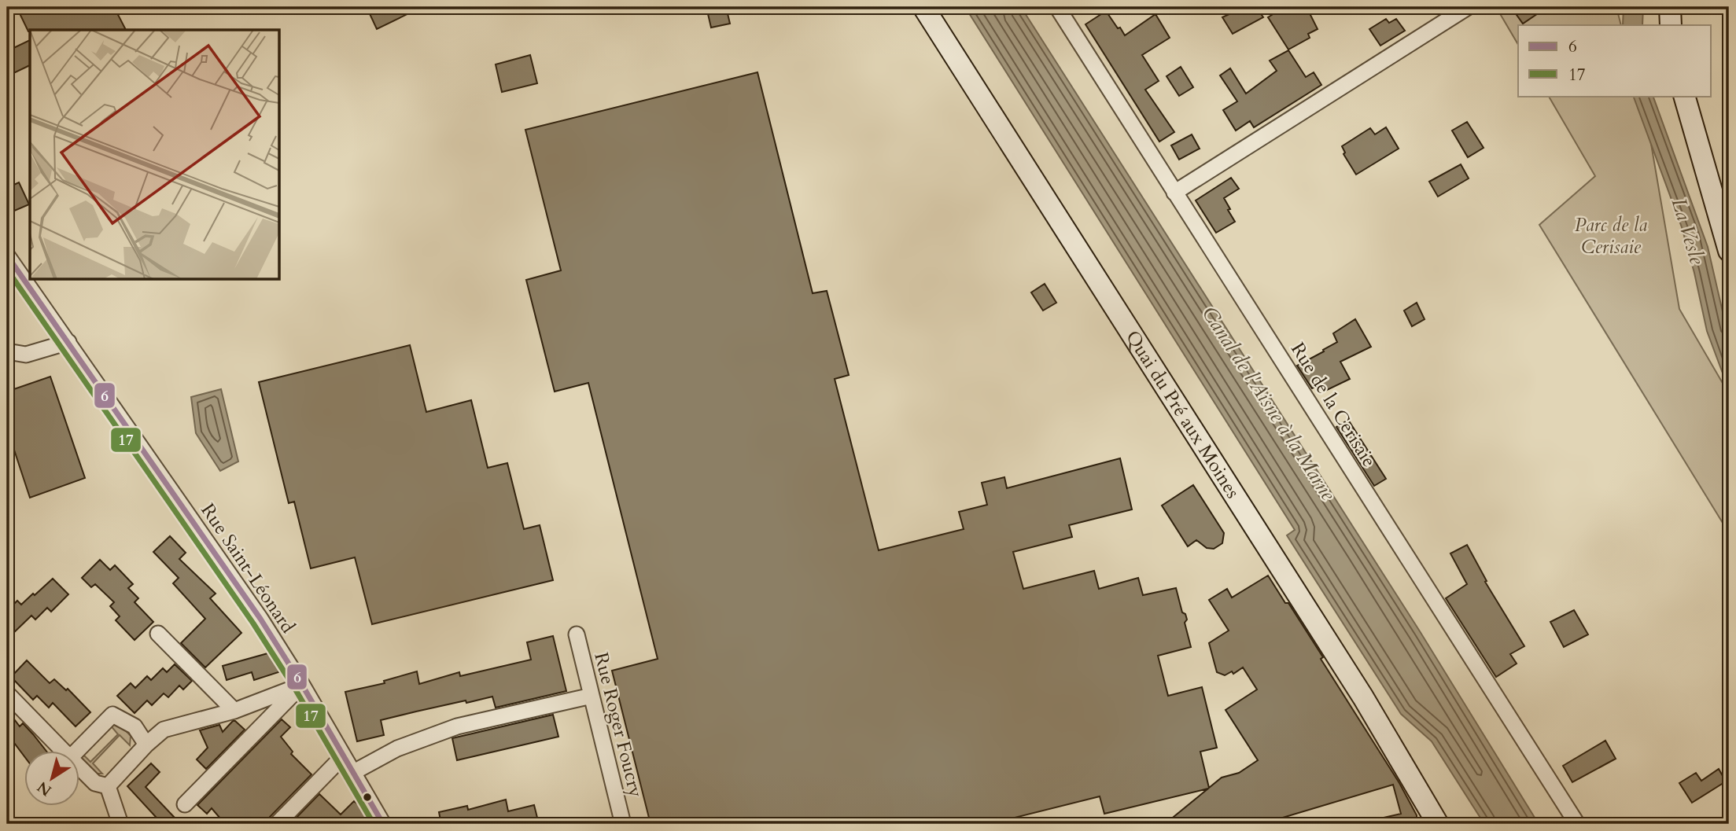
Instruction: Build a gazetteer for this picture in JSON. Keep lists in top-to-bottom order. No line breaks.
{"streets":{"street":["Rue de la Cerisaie","Quai du Pré aux Moines","Rue Saint-Léonard","Rue Roger Foucry"]},"water":["La Vesle","Canal de l'Aisne à la Marne"],"parks":["Parc de la Cerisaie"],"lines":["transit line 6","transit line 17"],"legend":["6","17"],"north":"bottom left"}
